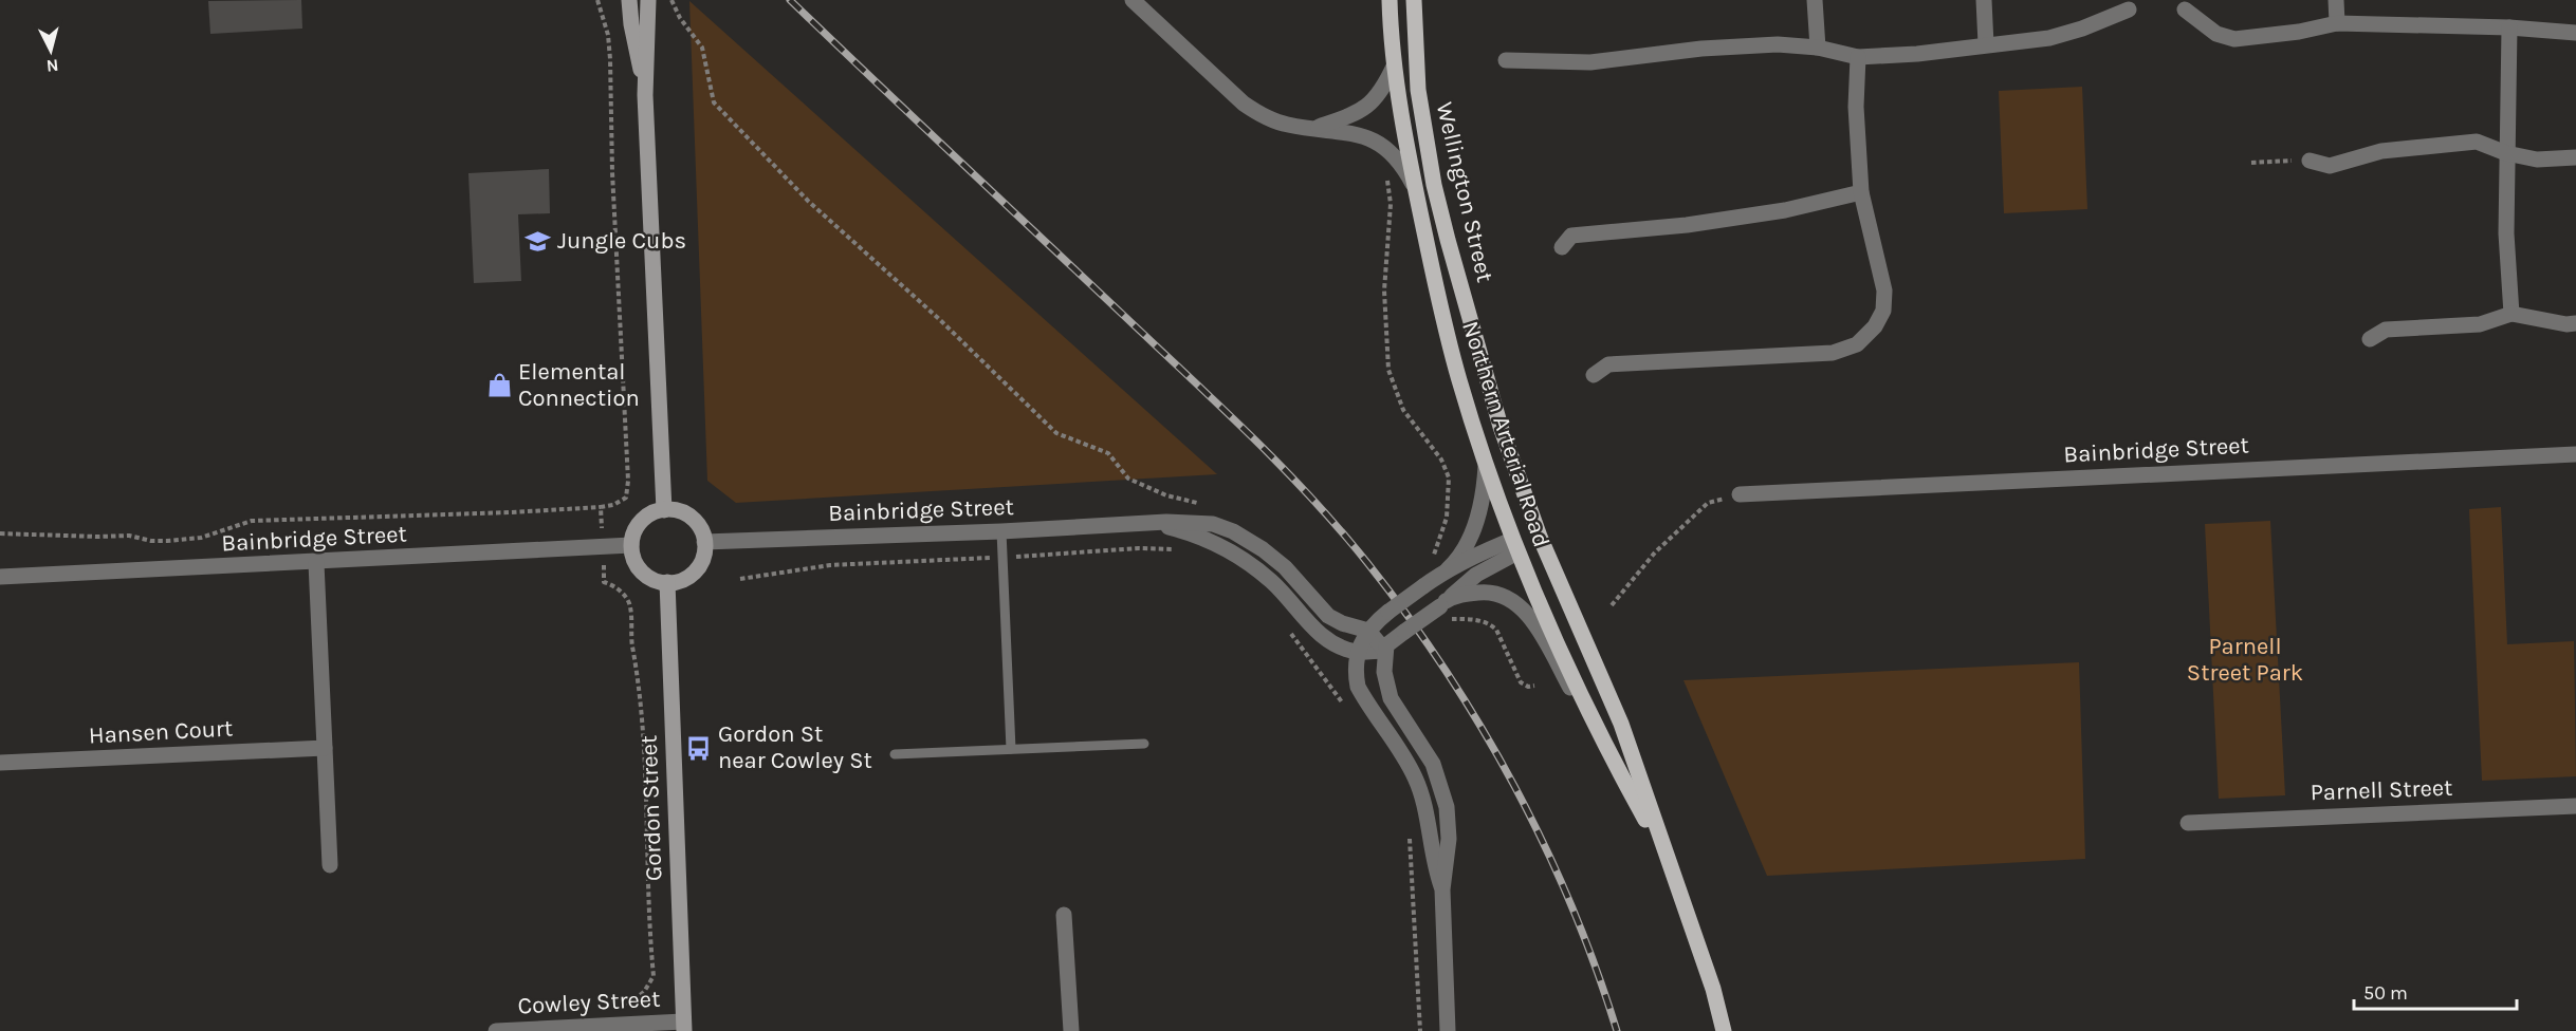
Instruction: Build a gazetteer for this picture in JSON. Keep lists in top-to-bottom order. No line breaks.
{"streets":{"main road":["Wellington Street","Northern Arterial Road"],"street":["Bainbridge Street","Hansen Court","Parnell Street","Gordon Street","Cowley Street"]},"crossings":[["Wellington Street","Northern Arterial Road"],["Bainbridge Street","Gordon Street"],["Gordon Street","Cowley Street"]],"parks":["Parnell Street Park"],"places":{"school or university":["Jungle Cubs"],"shop":["Elemental Connection"],"bus stop":["Gordon St near Cowley St"]},"scale_bar":"50 m","north":"bottom"}
